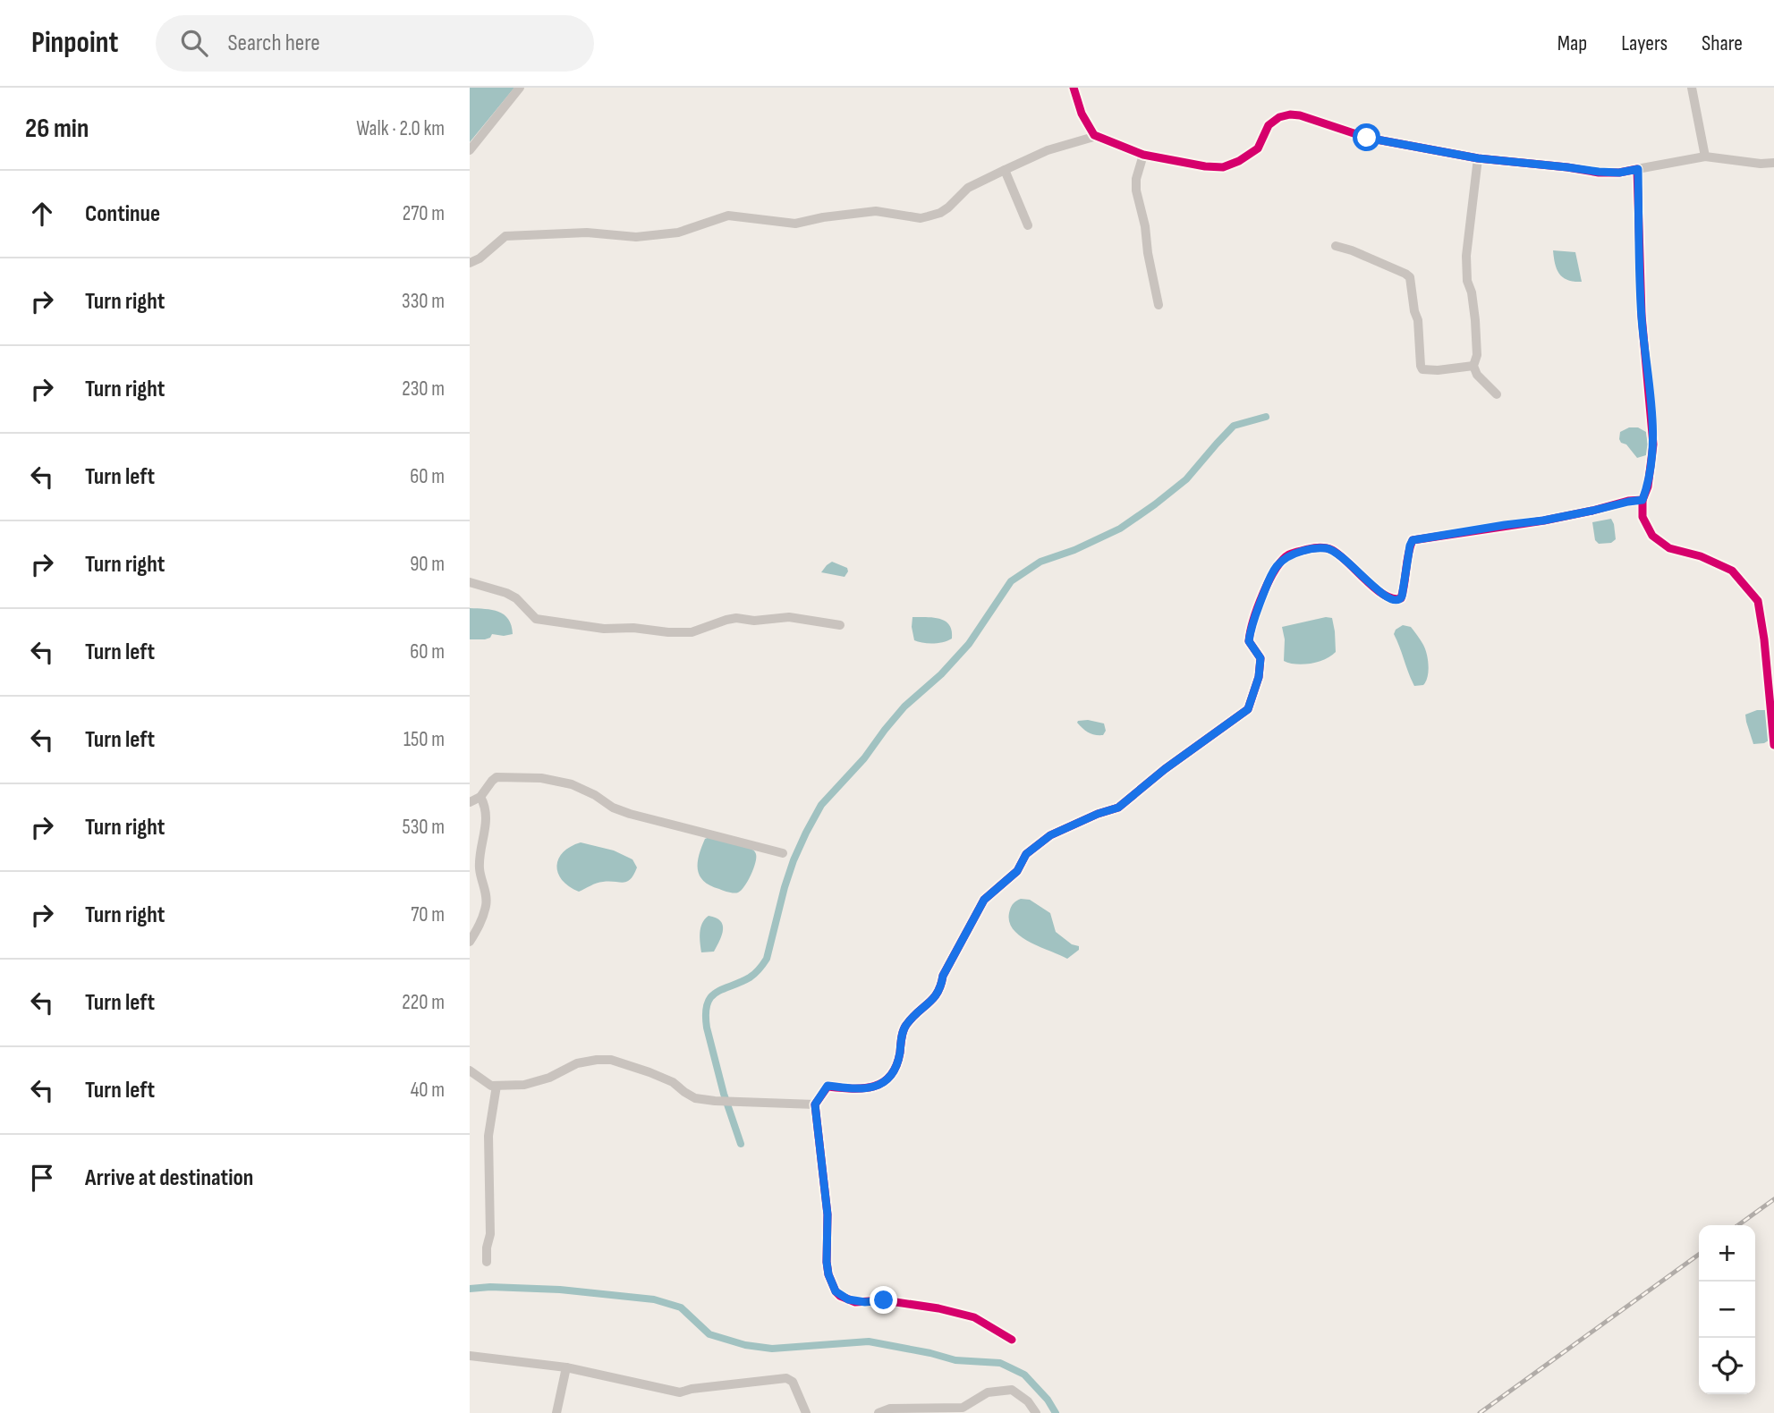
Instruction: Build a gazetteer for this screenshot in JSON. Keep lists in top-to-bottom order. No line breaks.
{"page":{"header":"Pinpoint","search":"Search here","nav":["Map","Layers","Share"],"heading":["26 min","Walk · 2.0 km"],"list":[["Continue","270 m"],["Turn right","330 m"],["Turn right","230 m"],["Turn left","60 m"],["Turn right","90 m"],["Turn left","60 m"],["Turn left","150 m"],["Turn right","530 m"],["Turn right","70 m"],["Turn left","220 m"],["Turn left","40 m"],"Arrive at destination"],"map_buttons":["+","−"]}}
